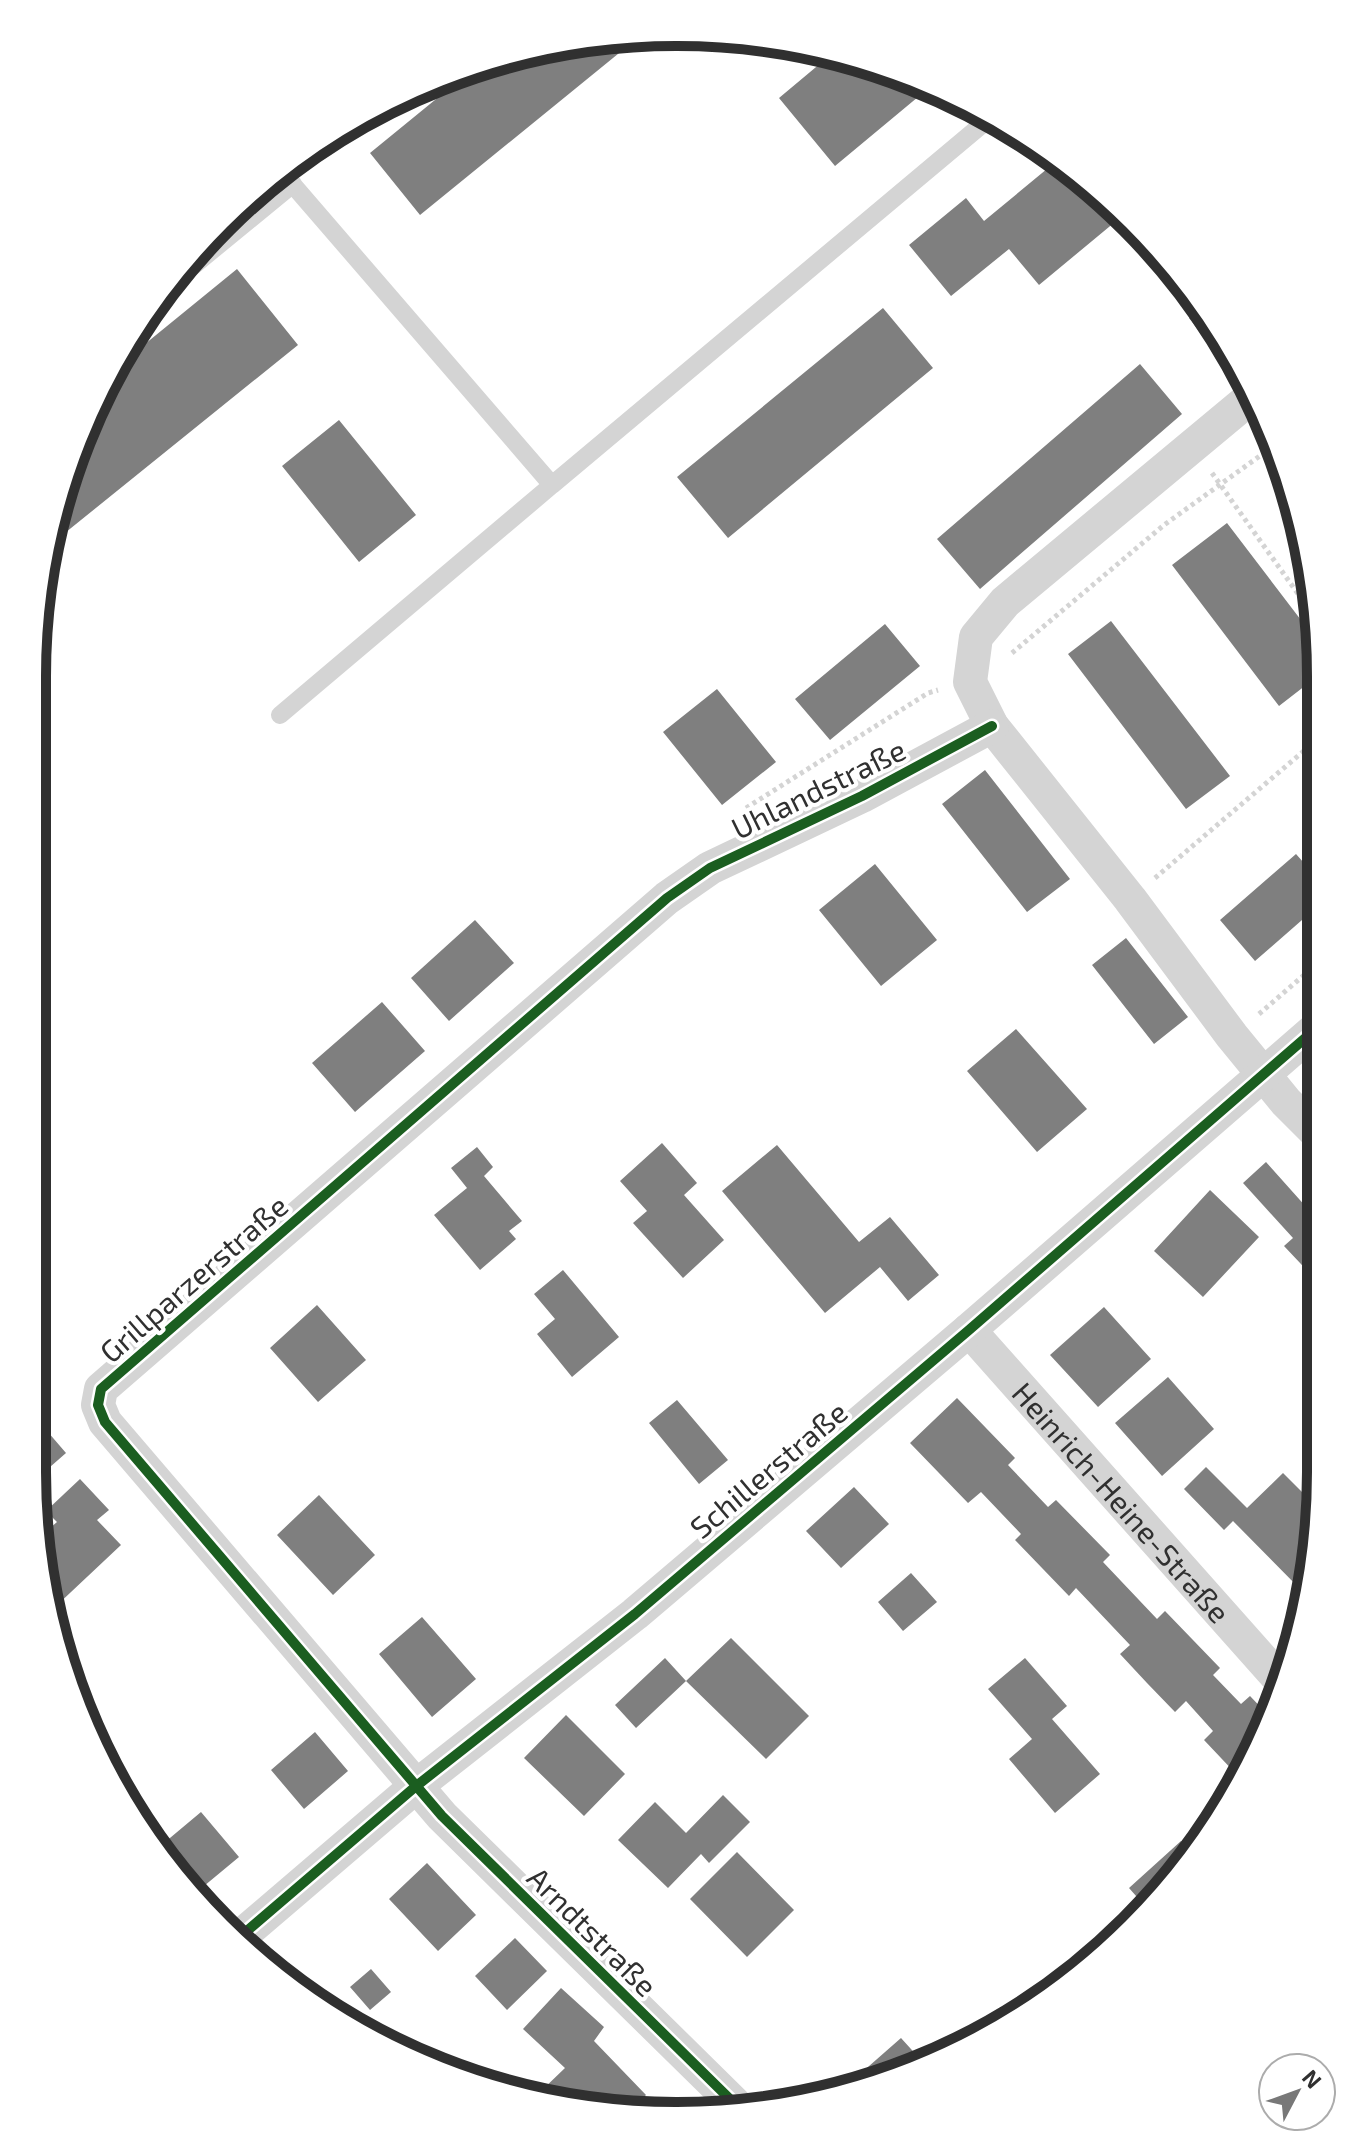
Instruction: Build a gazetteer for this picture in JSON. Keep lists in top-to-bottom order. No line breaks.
{"streets":{"street":["Uhlandstraße","Grillparzerstraße","Schillerstraße","Heinrich-Heine-Straße","Arndtstraße"]},"crossings":[["Uhlandstraße","Grillparzerstraße"],["Grillparzerstraße","Schillerstraße"],["Grillparzerstraße","Arndtstraße"],["Schillerstraße","Heinrich-Heine-Straße"],["Schillerstraße","Arndtstraße"]],"north":"top right"}
